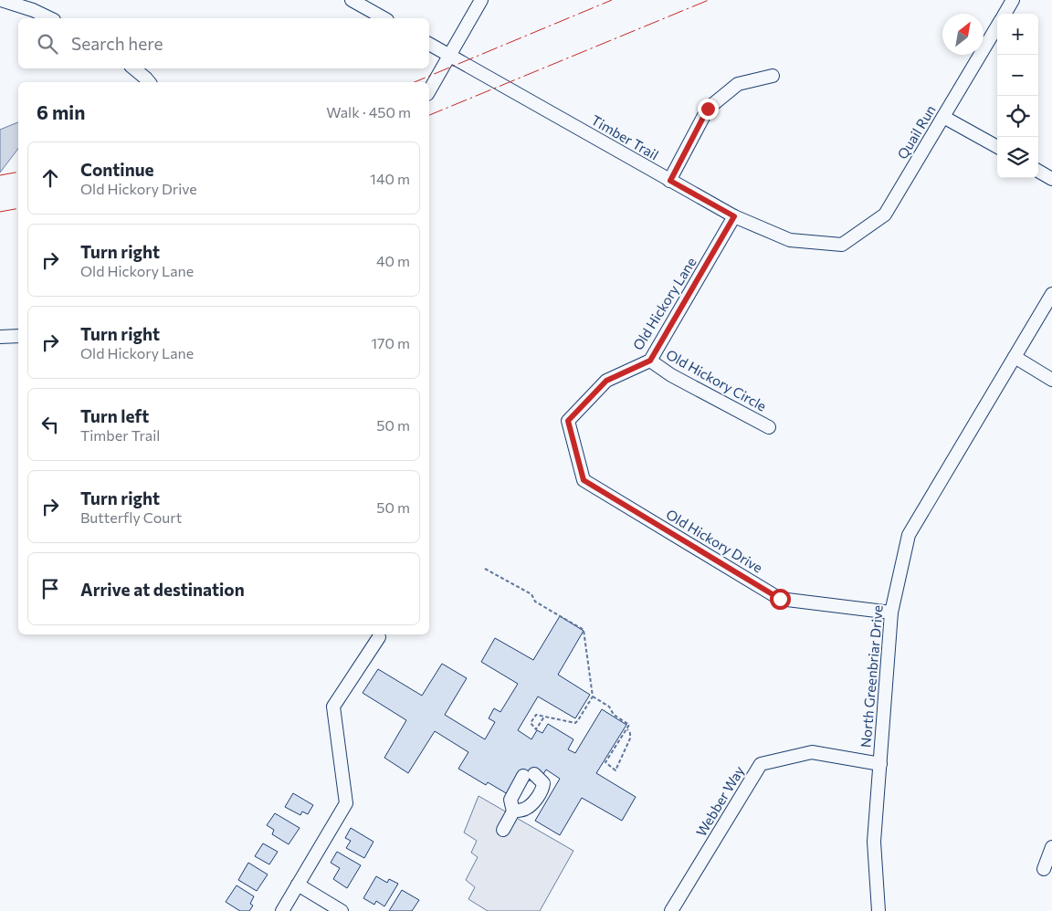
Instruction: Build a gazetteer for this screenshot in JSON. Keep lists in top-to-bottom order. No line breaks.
{"streets":{"street":["Quail Run","Timber Trail","Old Hickory Lane","Old Hickory Circle","Old Hickory Drive","North Greenbriar Drive","Webber Way"]},"crossings":[["Quail Run","Timber Trail"],["Timber Trail","Old Hickory Lane"],["Old Hickory Lane","Old Hickory Circle"],["Old Hickory Lane","Old Hickory Drive"],["Old Hickory Drive","North Greenbriar Drive"],["North Greenbriar Drive","Webber Way"]],"north":"top right","page":{"map_buttons":["+","−"],"search":"Search here","heading":["6 min","Walk · 450 m"],"list":[["Continue","Old Hickory Drive","140 m"],["Turn right","Old Hickory Lane","40 m"],["Turn right","Old Hickory Lane","170 m"],["Turn left","Timber Trail","50 m"],["Turn right","Butterfly Court","50 m"],"Arrive at destination"]}}
